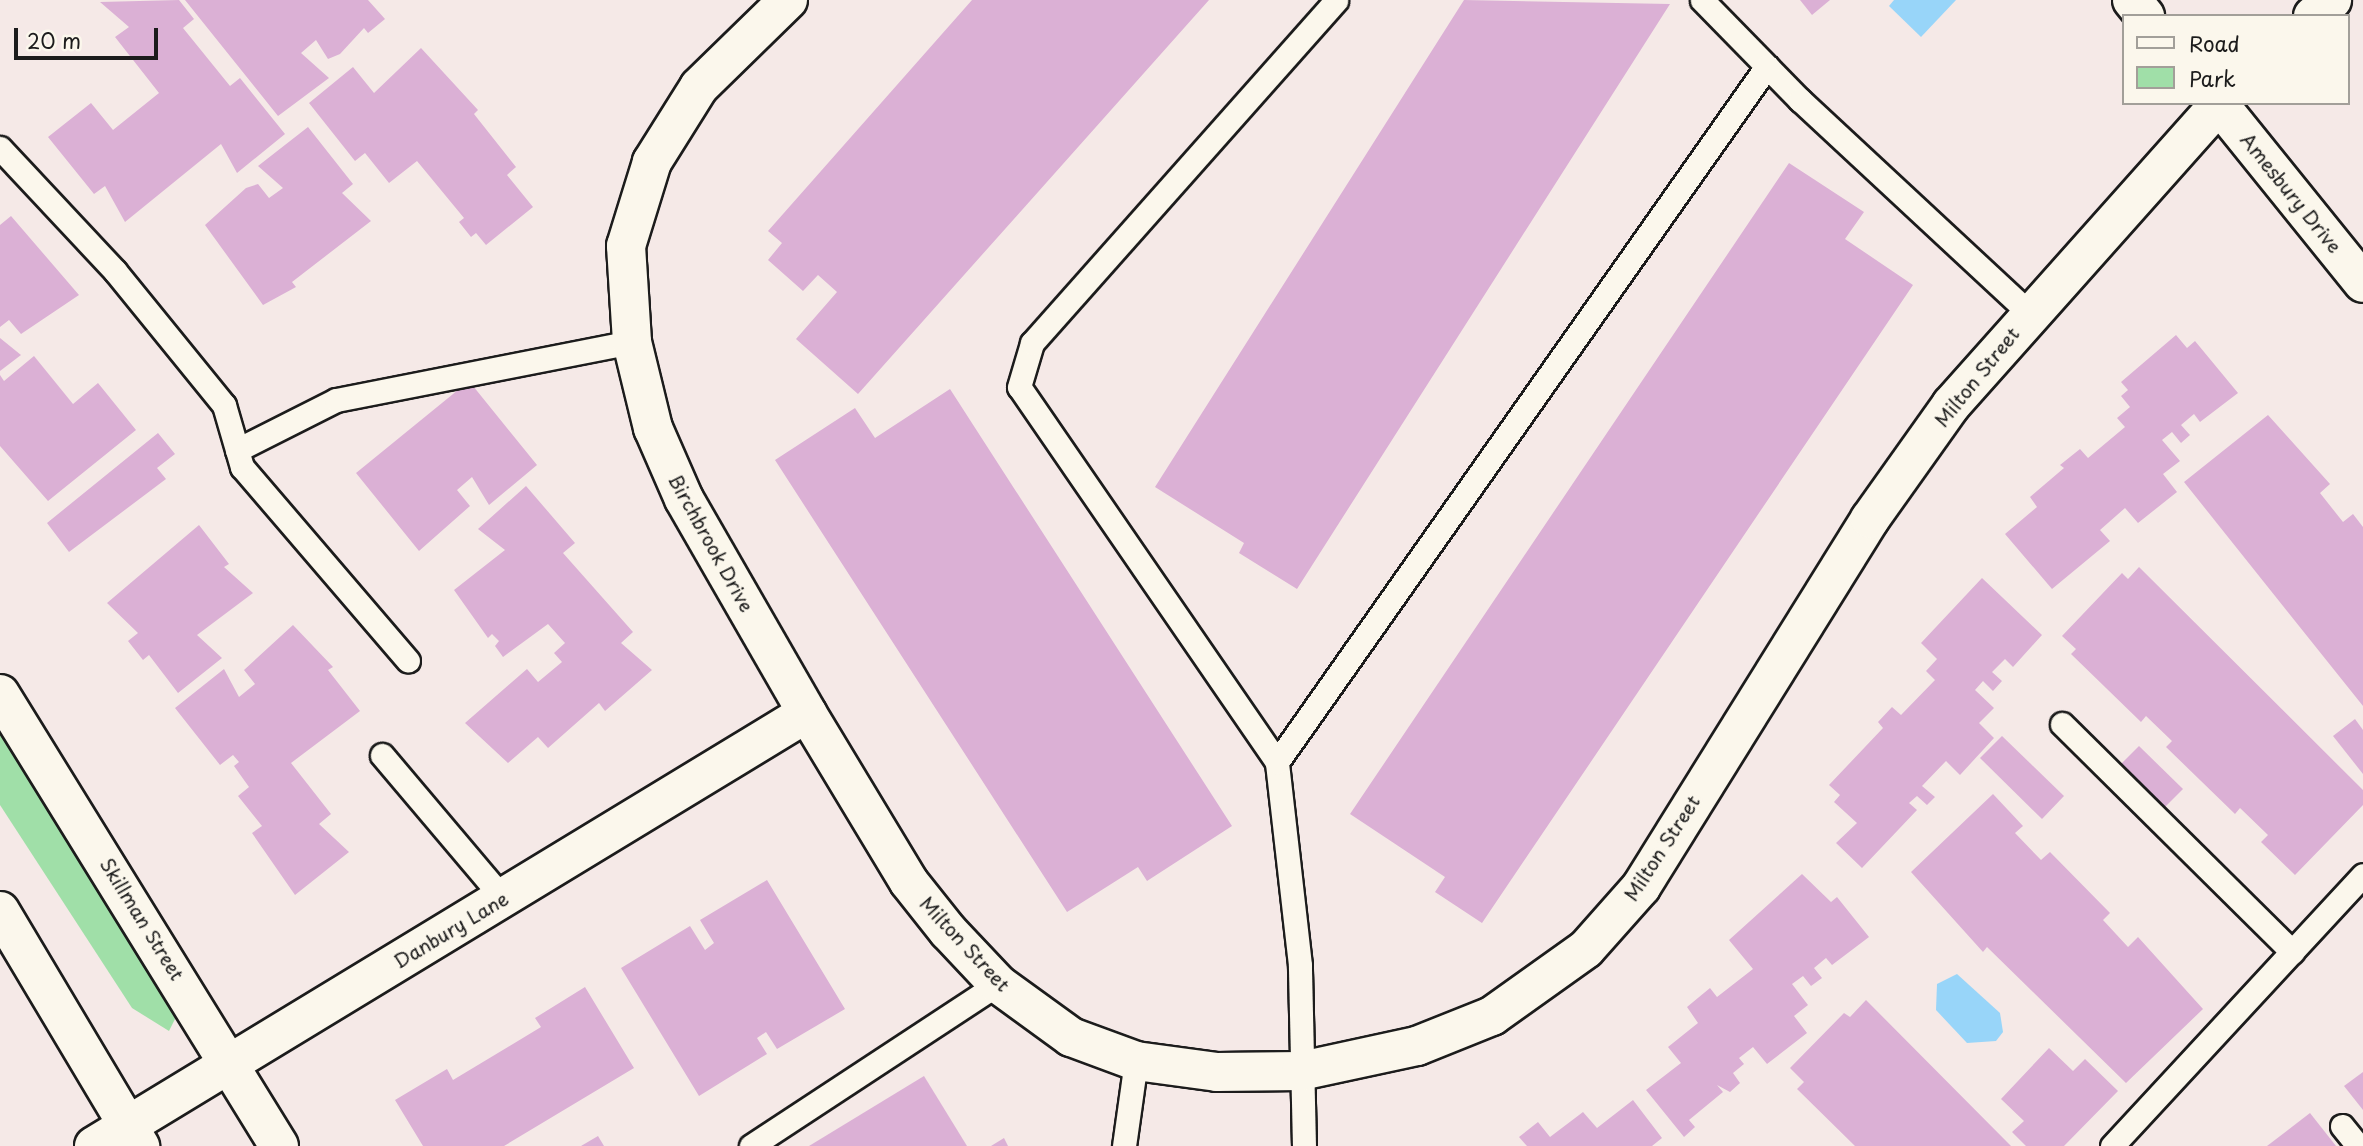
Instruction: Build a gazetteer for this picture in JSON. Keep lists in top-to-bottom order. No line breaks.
{"streets":{"street":["Amesbury Drive","Milton Street","Birchbrook Drive","Skillman Street","Danbury Lane"]},"crossings":[["Milton Street","Birchbrook Drive"],["Milton Street","Danbury Lane"],["Birchbrook Drive","Danbury Lane"],["Skillman Street","Danbury Lane"]],"legend":["Road","Park"],"scale_bar":"20 m"}
